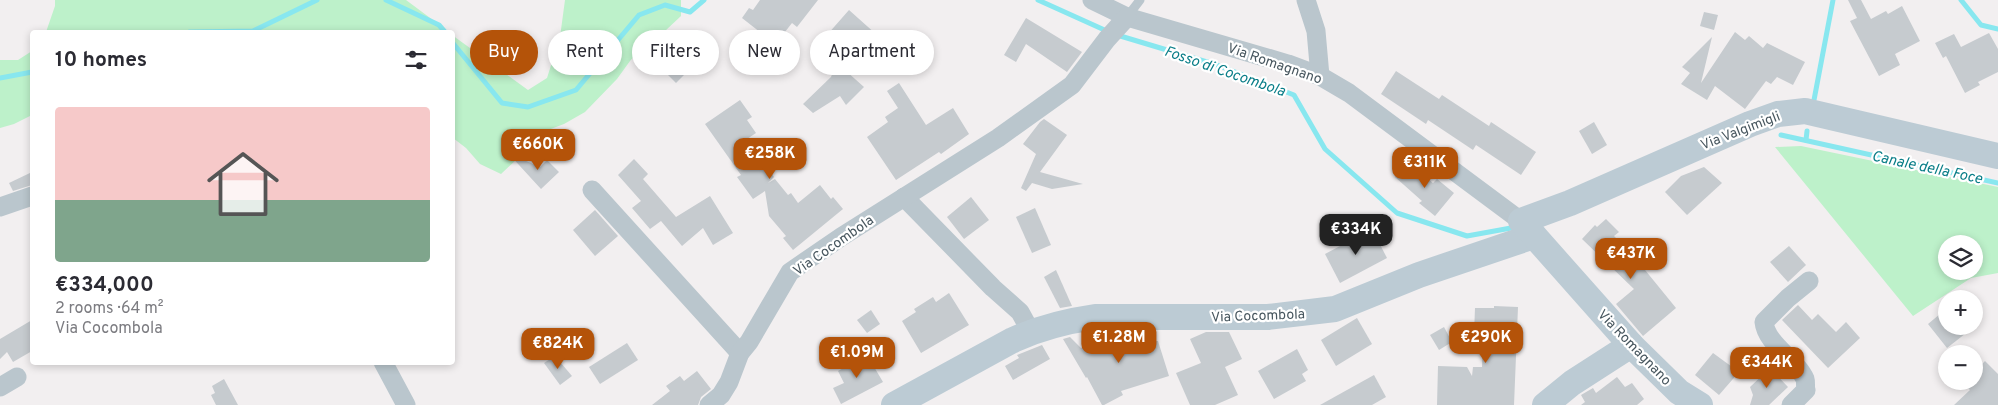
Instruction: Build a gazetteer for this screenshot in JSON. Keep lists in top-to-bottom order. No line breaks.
{"streets":{"street":["Via Romagnano","Via Valgimigli","Via Cocombola"]},"crossings":[["Via Romagnano","Via Valgimigli"],["Via Romagnano","Via Cocombola"],["Via Valgimigli","Via Cocombola"]],"water":["Fosso di Cocombola","Canale della Foce"],"page":{"chip":["Buy","Rent","Filters","New","Apartment"],"heading":"10 homes","list":[{"name":"€334,000","note":"2 rooms · 64 m² · Via Cocombola"}],"price":["€660K","€258K","€311K","€334K","€437K","€1.28M","€290K","€824K","€1.09M","€344K"],"map_buttons":["+","−"]}}
